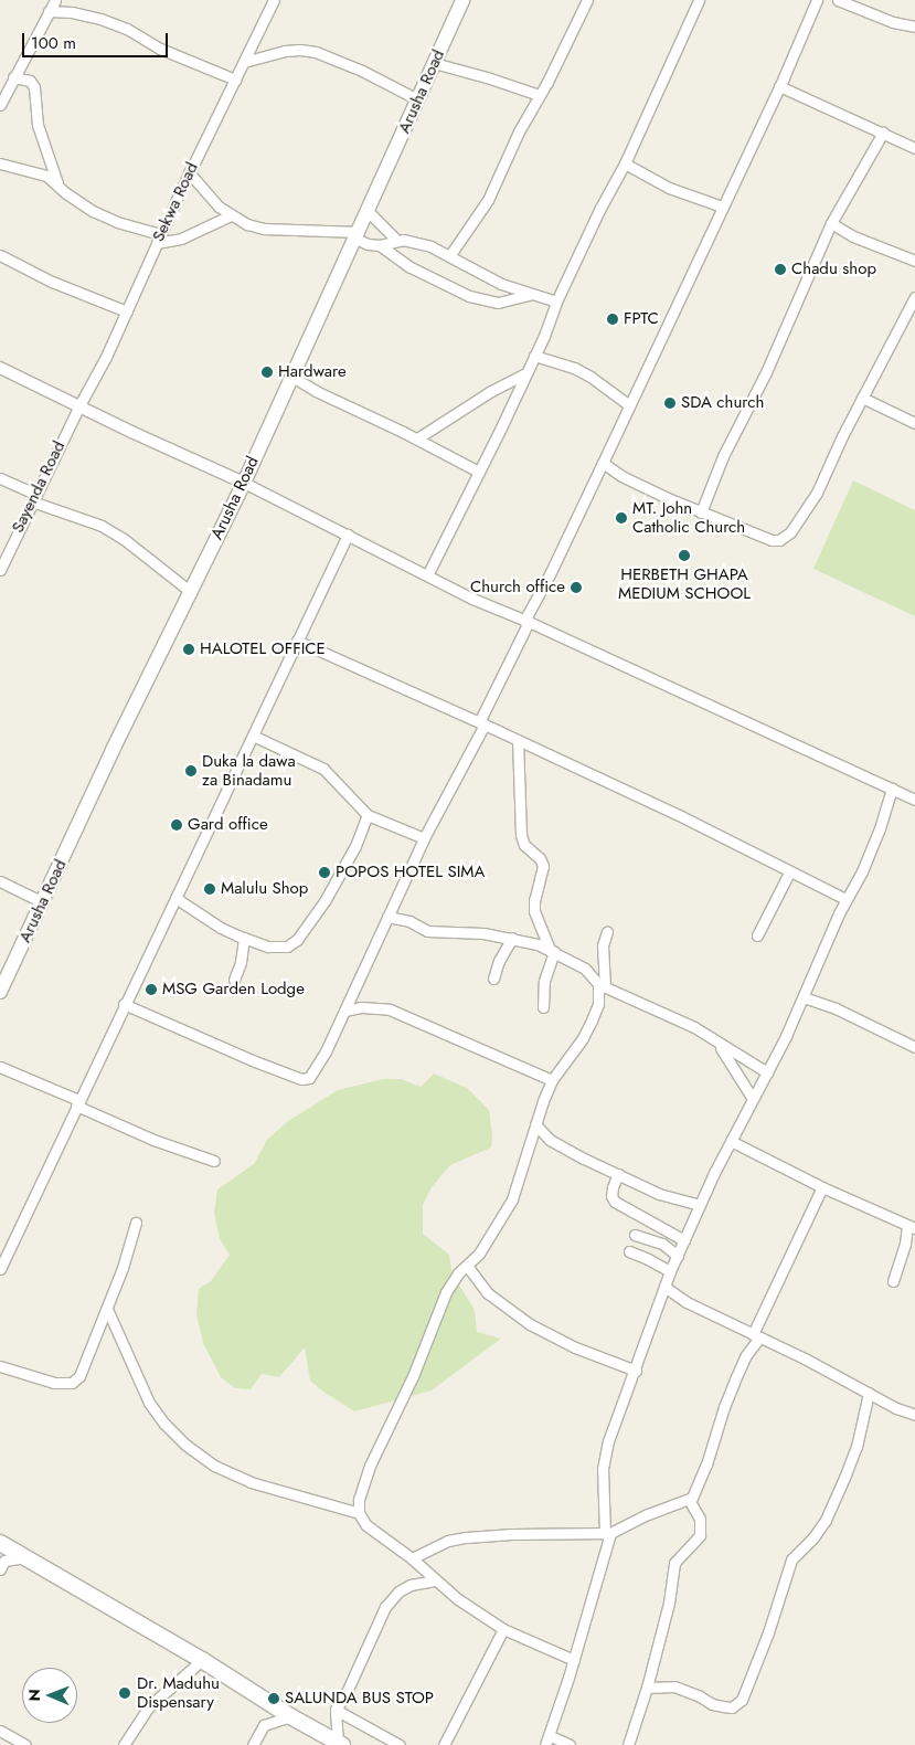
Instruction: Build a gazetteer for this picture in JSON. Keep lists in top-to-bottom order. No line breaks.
{"streets":{"main road":["Arusha Road"],"street":["Sekwa Road","Sayenda Road"]},"crossings":[["Sekwa Road","Sayenda Road"]],"places":["Chadu shop","FPTC","Hardware","SDA church","MT. John Catholic Church","HERBETH GHAPA MEDIUM SCHOOL","Church office","HALOTEL OFFICE","Duka la dawa za Binadamu","Gard office","POPOS HOTEL SIMA","Malulu Shop","MSG Garden Lodge","Dr. Maduhu Dispensary","SALUNDA BUS STOP"],"scale_bar":"100 m","north":"left"}
